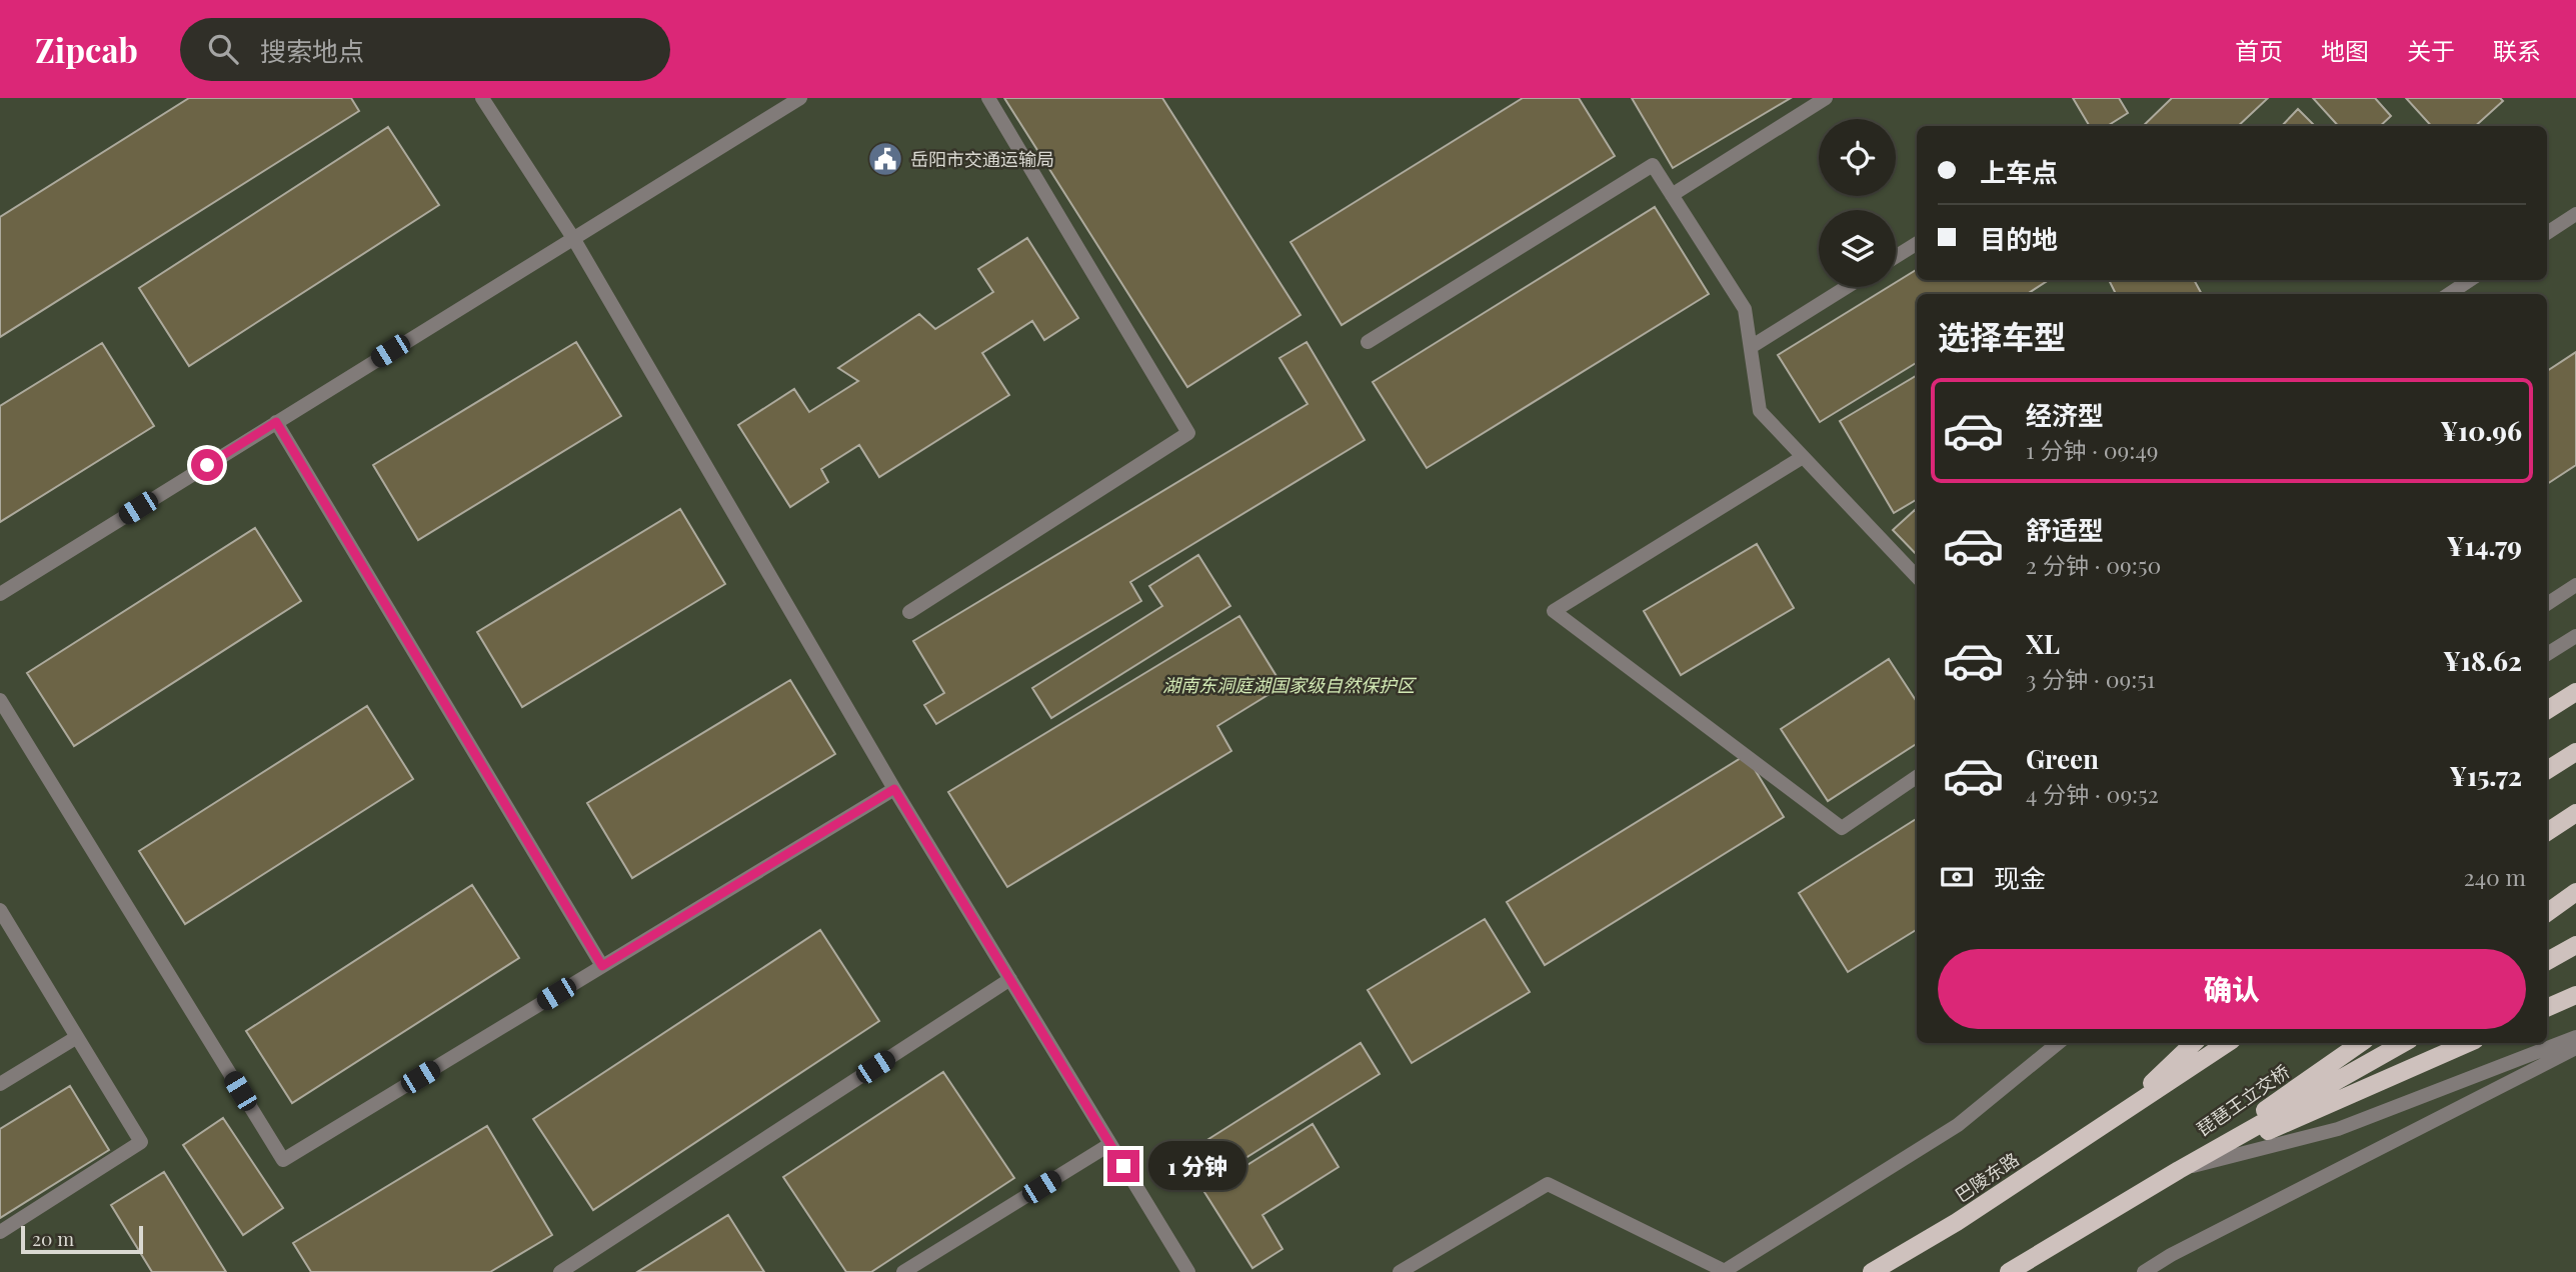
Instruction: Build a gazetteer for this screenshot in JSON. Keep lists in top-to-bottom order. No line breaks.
{"streets":{"main road":["琵琶王立交桥","巴陵东路"]},"parks":["湖南东洞庭湖国家级自然保护区"],"places":{"public building":["岳阳市交通运输局"]},"scale_bar":"20 m","page":{"header":"Zipcab","search":"搜索地点","nav":["首页","地图","关于","联系"],"banner":["上车点","目的地"],"heading":"选择车型","list":[{"name":"经济型","note":"1 分钟 · 09:49","value":"¥10.96"},{"name":"舒适型","note":"2 分钟 · 09:50","value":"¥14.79"},{"name":"XL","note":"3 分钟 · 09:51","value":"¥18.62"},{"name":"Green","note":"4 分钟 · 09:52","value":"¥15.72"}],"pay":["现金","240 m"],"buttons":"确认","bubble":"1 分钟","scale":"20 m"}}
